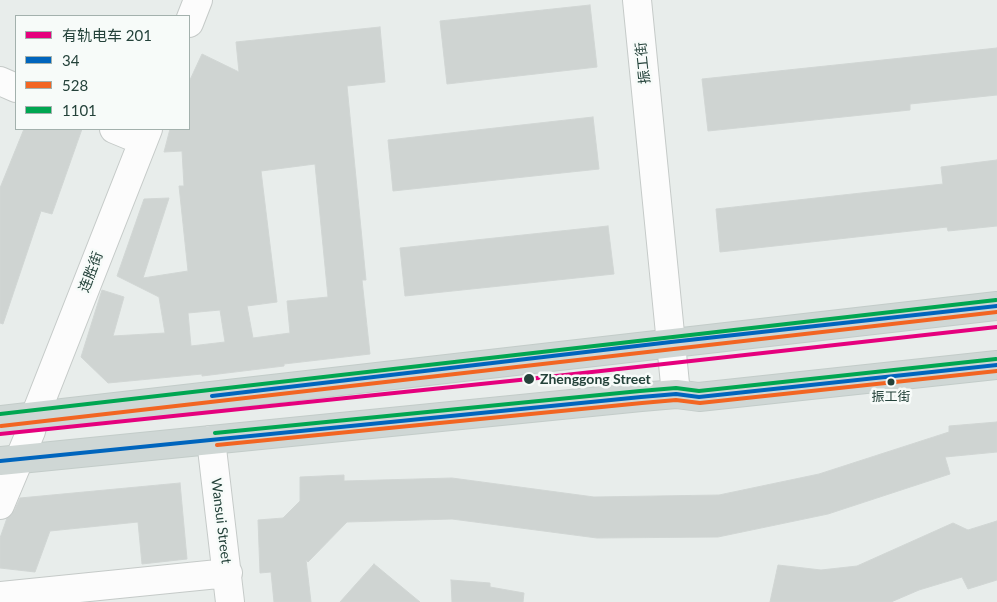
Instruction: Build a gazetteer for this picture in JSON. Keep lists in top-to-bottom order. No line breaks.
{"streets":{"street":["振工街","连胜街","Wansui Street"]},"places":["Zhenggong Street","振工街"],"lines":["transit line 1101","transit line 34","transit line 528","tram line 201"],"legend":["有轨电车 201","34","528","1101"]}
